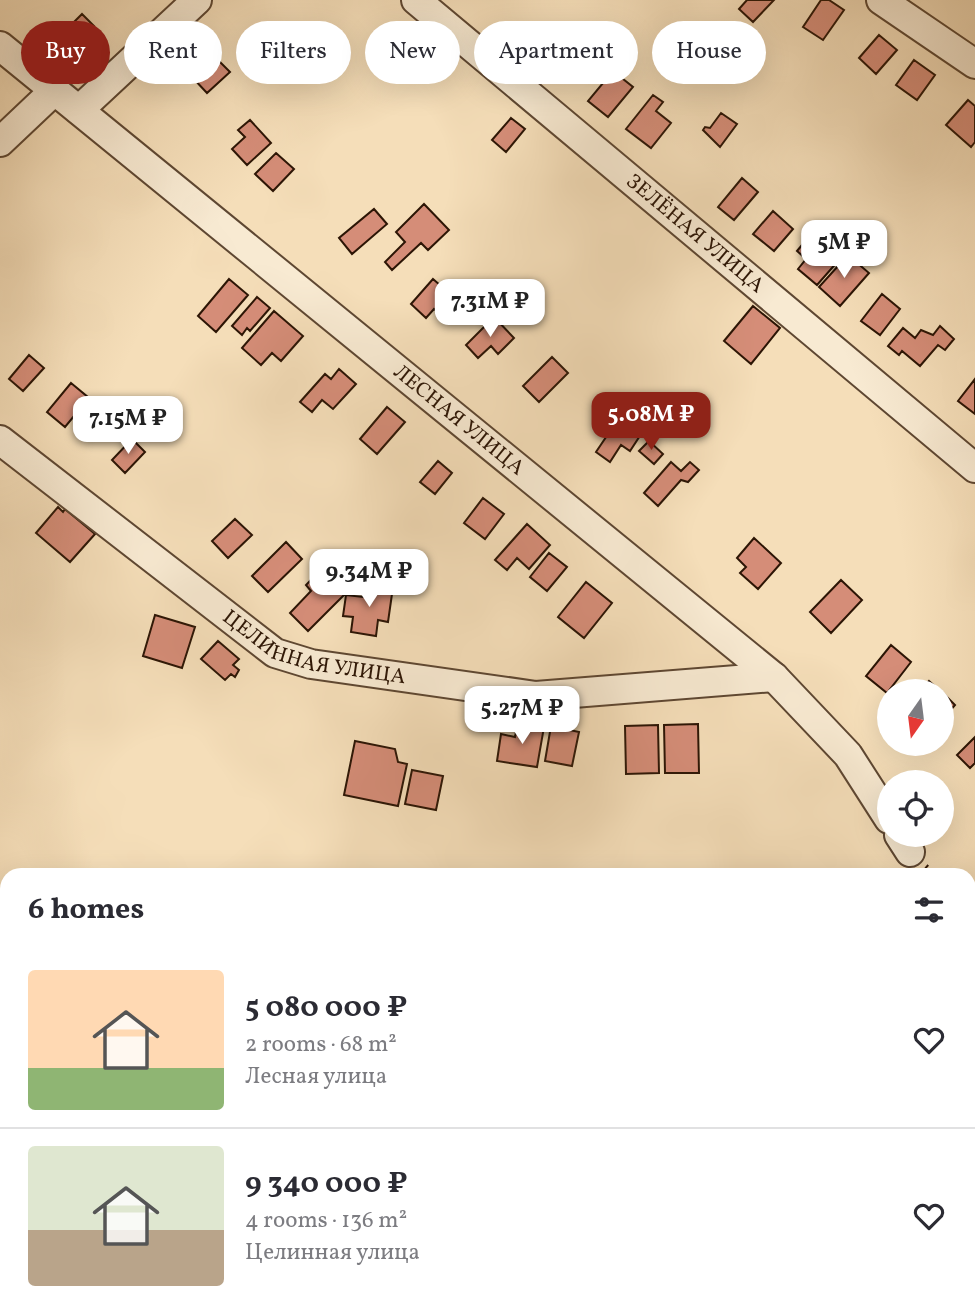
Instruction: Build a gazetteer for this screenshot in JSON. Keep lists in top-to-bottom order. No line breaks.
{"streets":{"street":["ЗЕЛЁНАЯ УЛИЦА","ЛЕСНАЯ УЛИЦА","ЦЕЛИННАЯ УЛИЦА"]},"crossings":[["ЛЕСНАЯ УЛИЦА","ЦЕЛИННАЯ УЛИЦА"]],"north":"bottom","page":{"chip":["Buy","Rent","Filters","New","Apartment","House"],"price":["5M ₽","7.31M ₽","5.08M ₽","7.15M ₽","9.34M ₽","5.27M ₽"],"heading":"6 homes","list":[{"name":"5 080 000 ₽","note":"2 rooms · 68 m² · Лесная улица"},{"name":"9 340 000 ₽","note":"4 rooms · 136 m² · Целинная улица"}]}}
